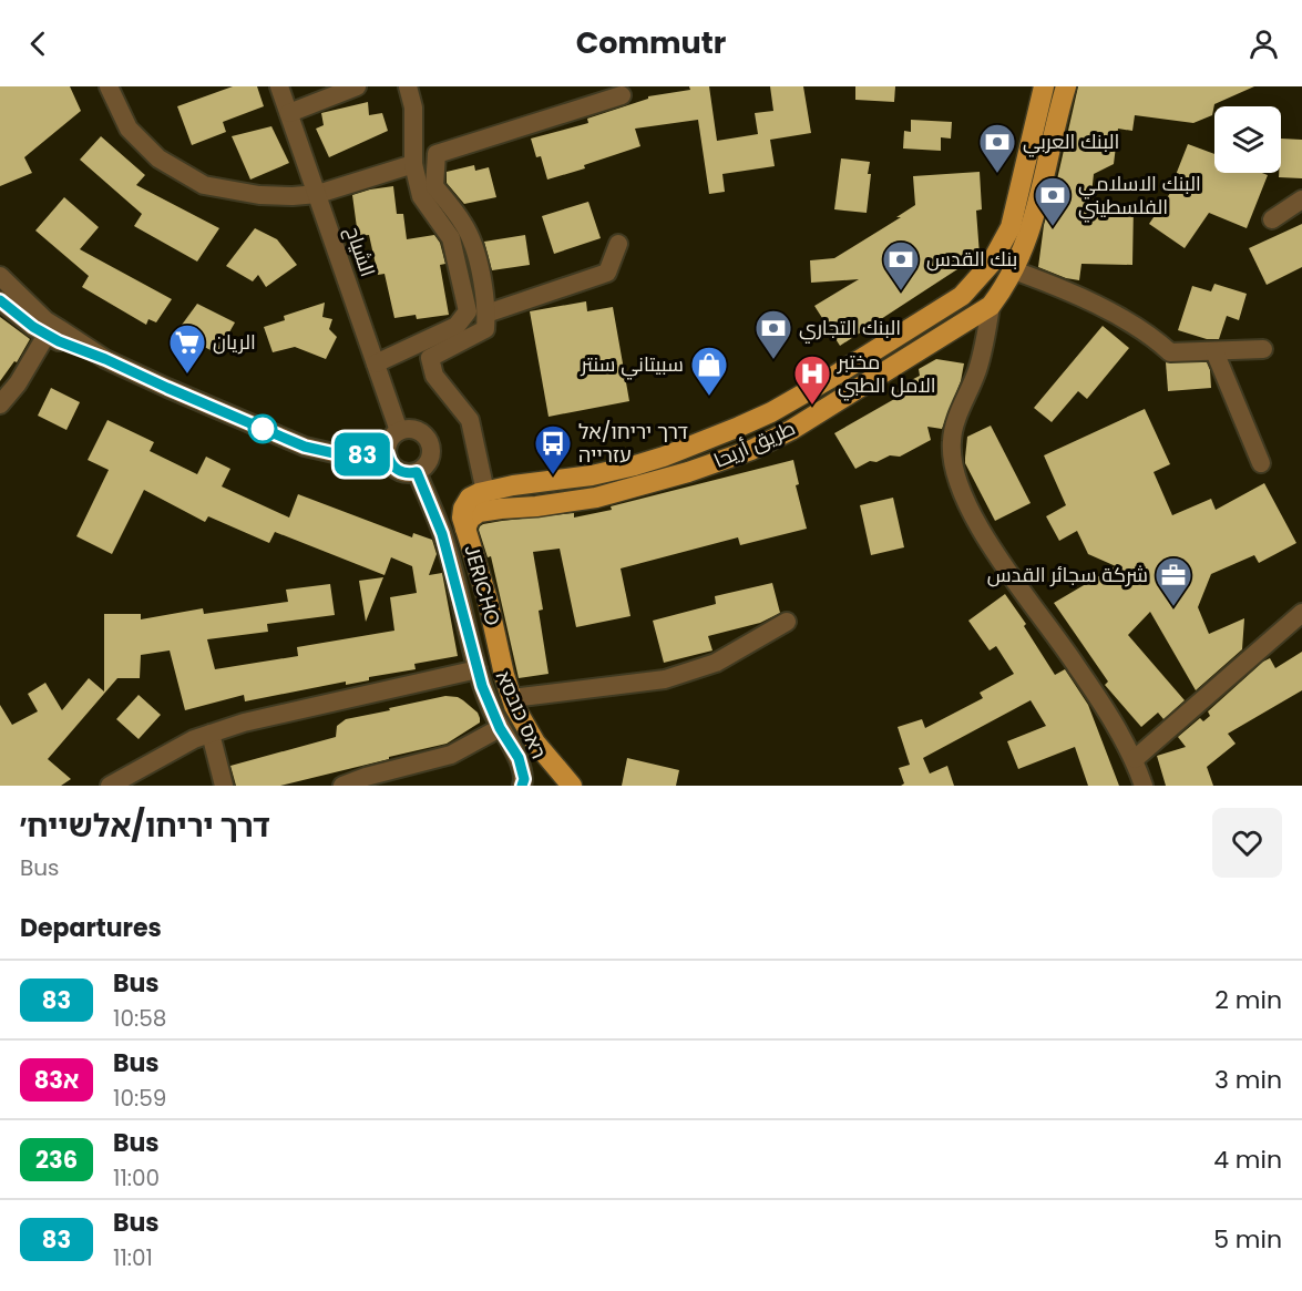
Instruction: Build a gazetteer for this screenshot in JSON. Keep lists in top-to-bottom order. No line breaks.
{"streets":{"main road":["طريق أريحا","JERICHO"],"street":["الشياح","ראס כובסא"]},"crossings":[["الشياح","ראס כובסא"],["طريق أريحا","JERICHO"]],"places":{"bank":["البنك العربي","البنك الاسلامي الفلسطيني","بنك القدس","البنك التجاري"],"supermarket":["الريان"],"shop":["سبيتاني سنتر"],"hospital":["مختبر الامل الطبي"],"bus stop":["דרך יריחו/אל עזרייה"],"office":["شركة سجائر القدس"]},"lines":["bus line 83"],"page":{"header":"Commutr","on_map":"83","heading":[["דרך יריחו/אלשייח׳","Bus"],"Departures"],"list":[{"mark":"83","name":"Bus","note":"10:58","value":"2 min"},{"mark":"83א","name":"Bus","note":"10:59","value":"3 min"},{"mark":"236","name":"Bus","note":"11:00","value":"4 min"},{"mark":"83","name":"Bus","note":"11:01","value":"5 min"}]}}
